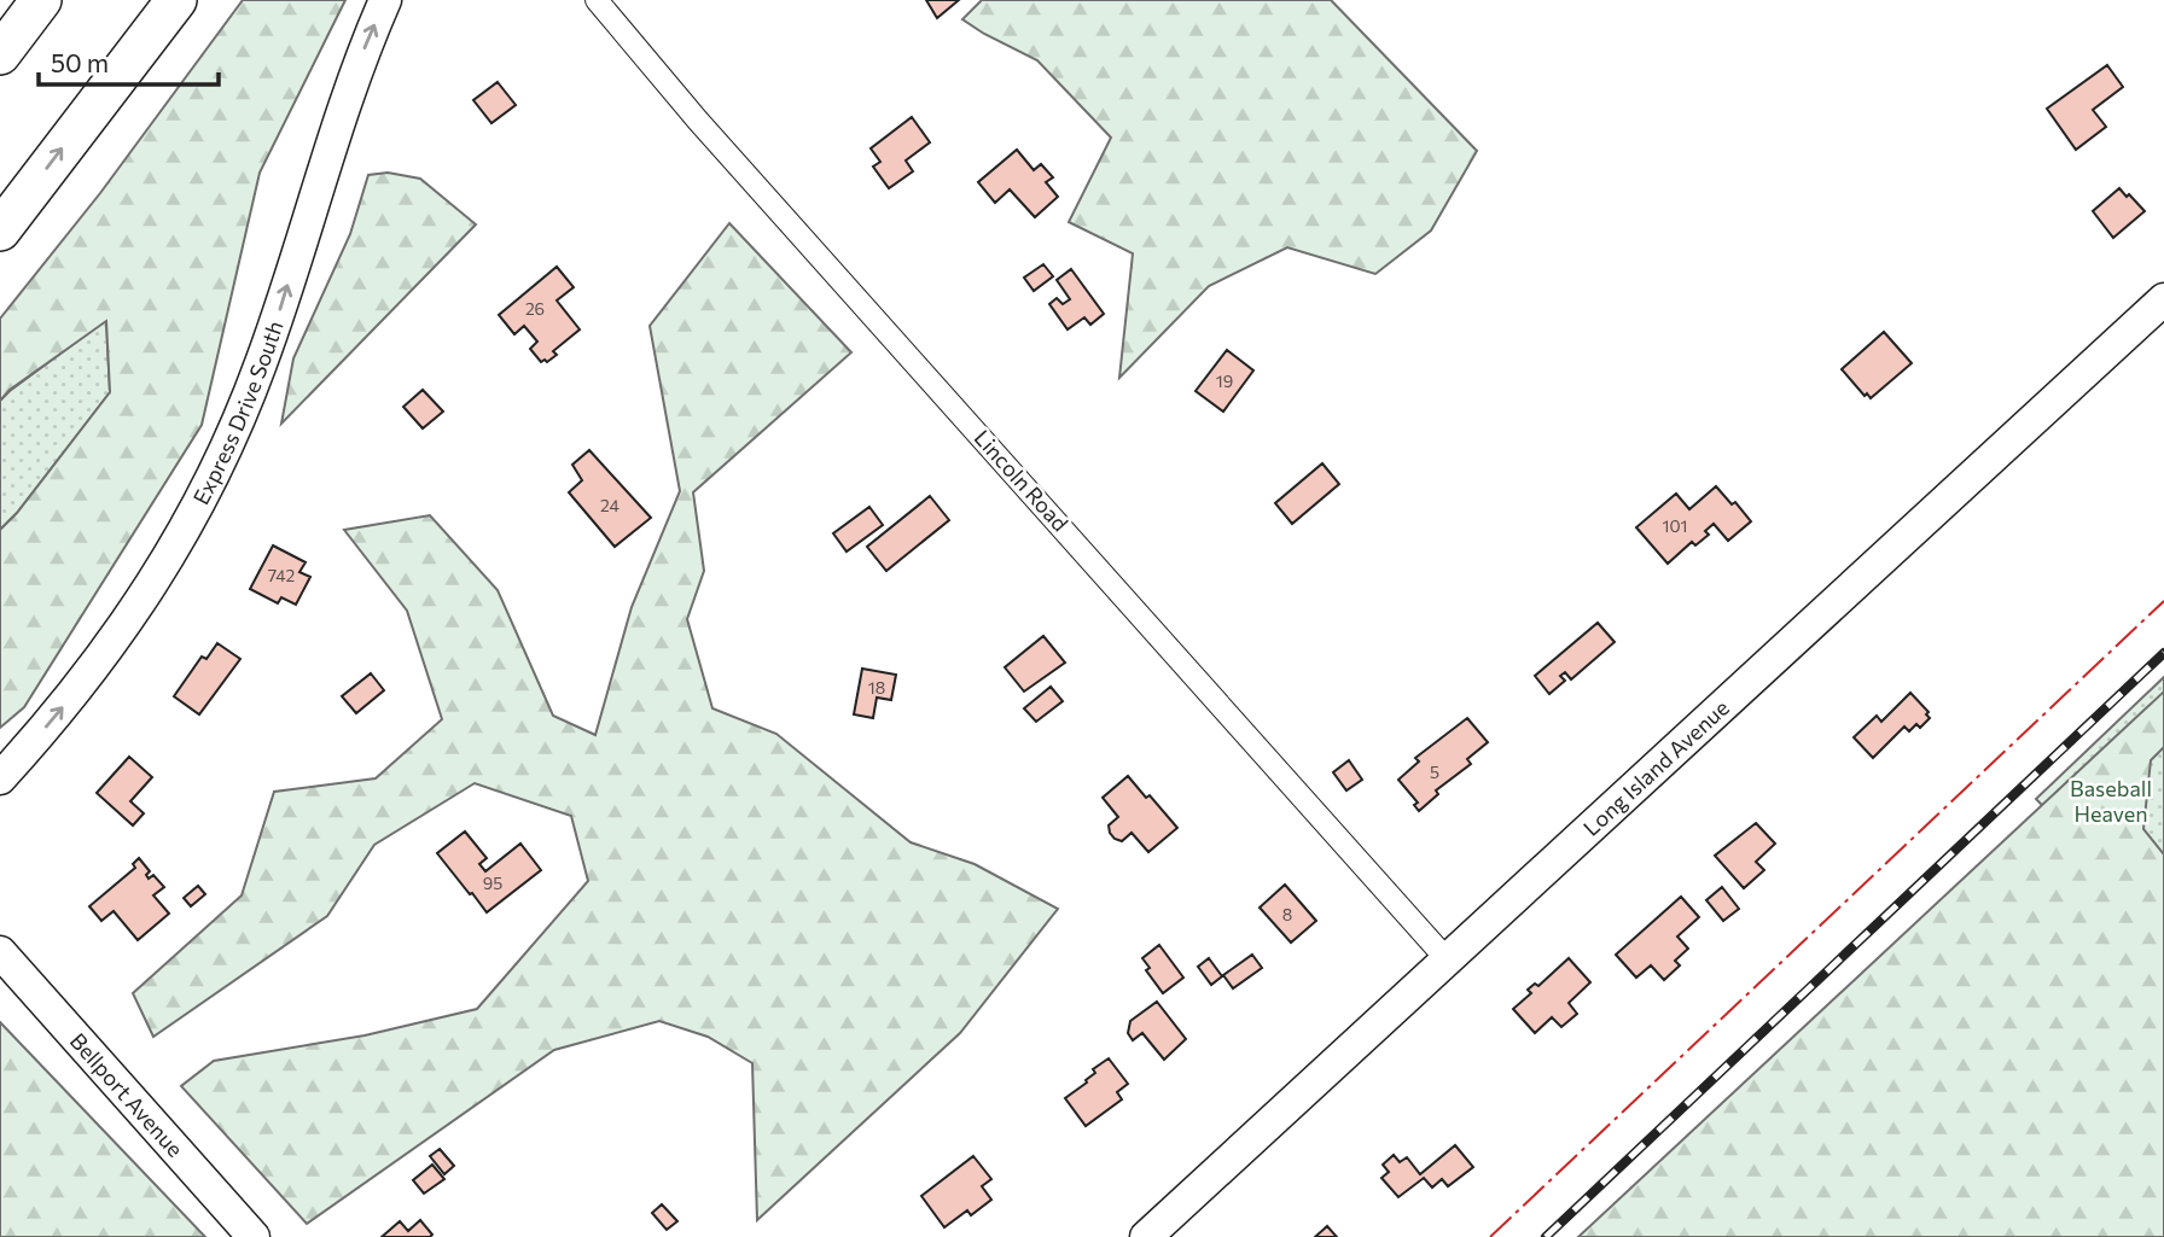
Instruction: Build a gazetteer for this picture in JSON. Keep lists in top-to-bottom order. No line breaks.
{"streets":{"street":["Express Drive South","Lincoln Road","Long Island Avenue","Bellport Avenue"]},"crossings":[["Lincoln Road","Long Island Avenue"]],"one_way":["Express Drive South"],"parks":["Baseball Heaven"],"house_numbers":["26","19","24","101","742","18","5","95","8"],"scale_bar":"50 m"}
